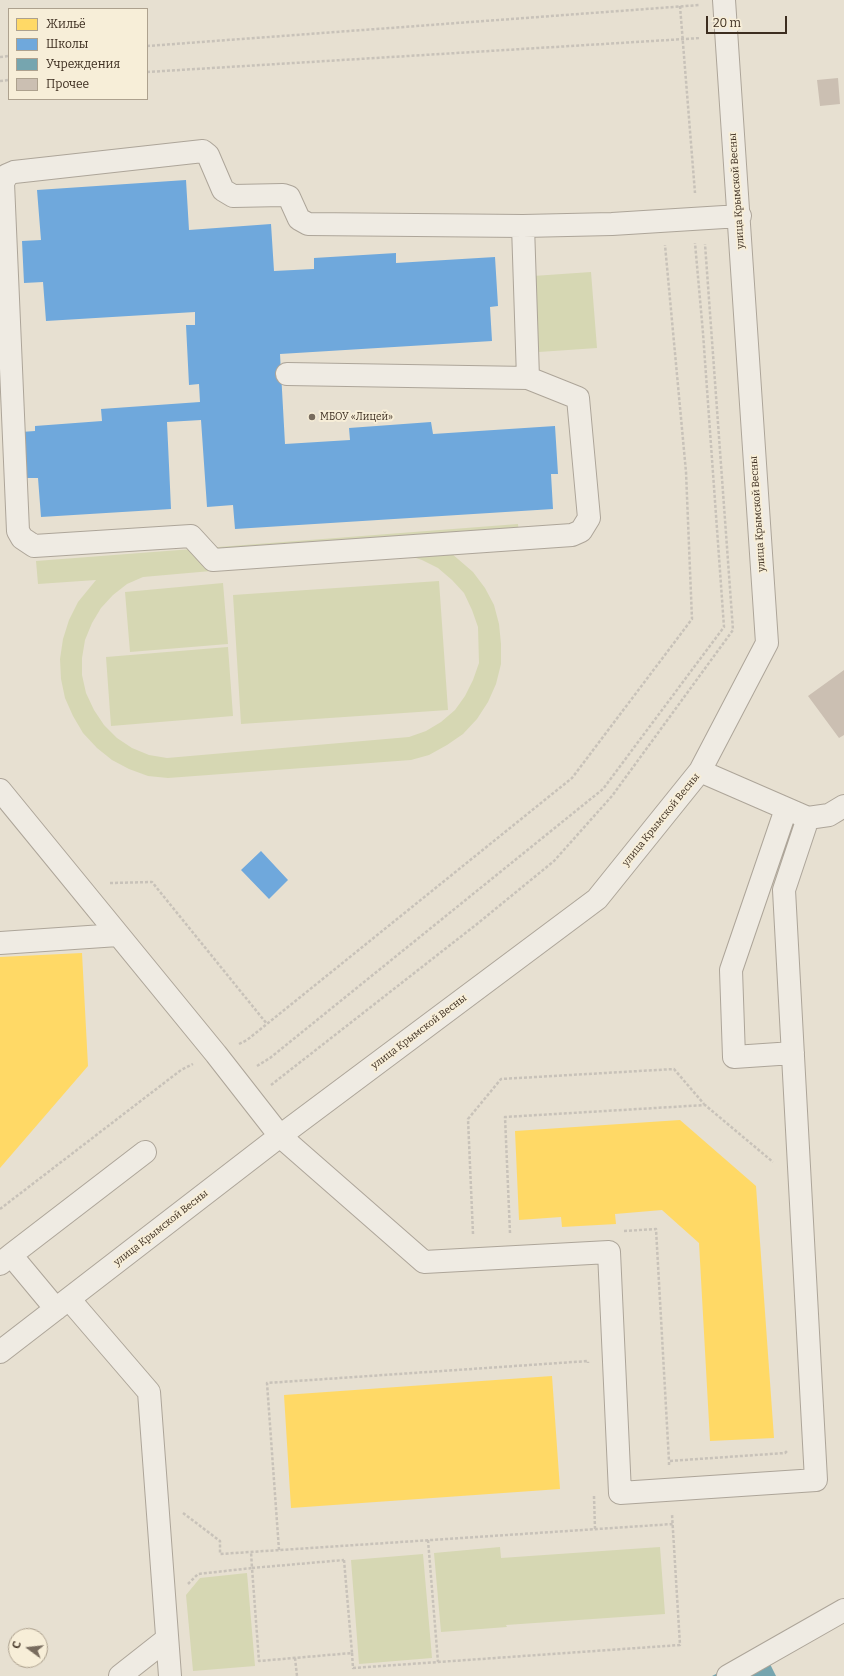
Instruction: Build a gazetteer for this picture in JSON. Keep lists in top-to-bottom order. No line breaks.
{"streets":{"street":["улица Крымской Весны"]},"places":["МБОУ «Лицей»"],"legend":["Жильё","Школы","Учреждения","Прочее"],"scale_bar":"20 m","north":"left"}
